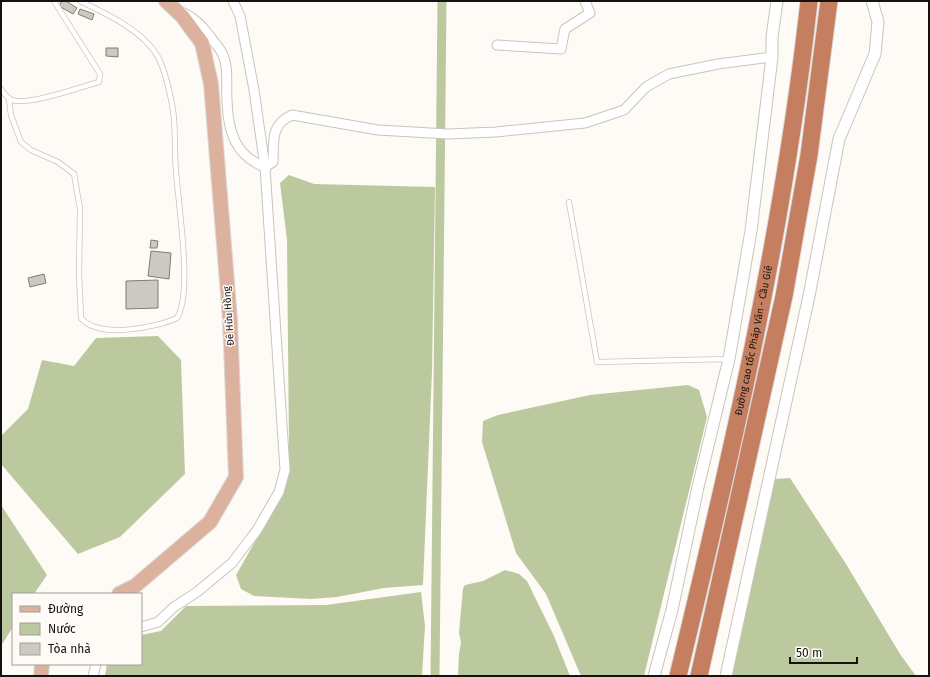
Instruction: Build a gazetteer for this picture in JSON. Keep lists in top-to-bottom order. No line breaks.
{"streets":{"highway":["Đường cao tốc Pháp Vân - Cầu Giẽ"],"main road":["Đê Hữu Hồng"]},"legend":["Đường","Nước","Tòa nhà"],"scale_bar":"50 m"}
